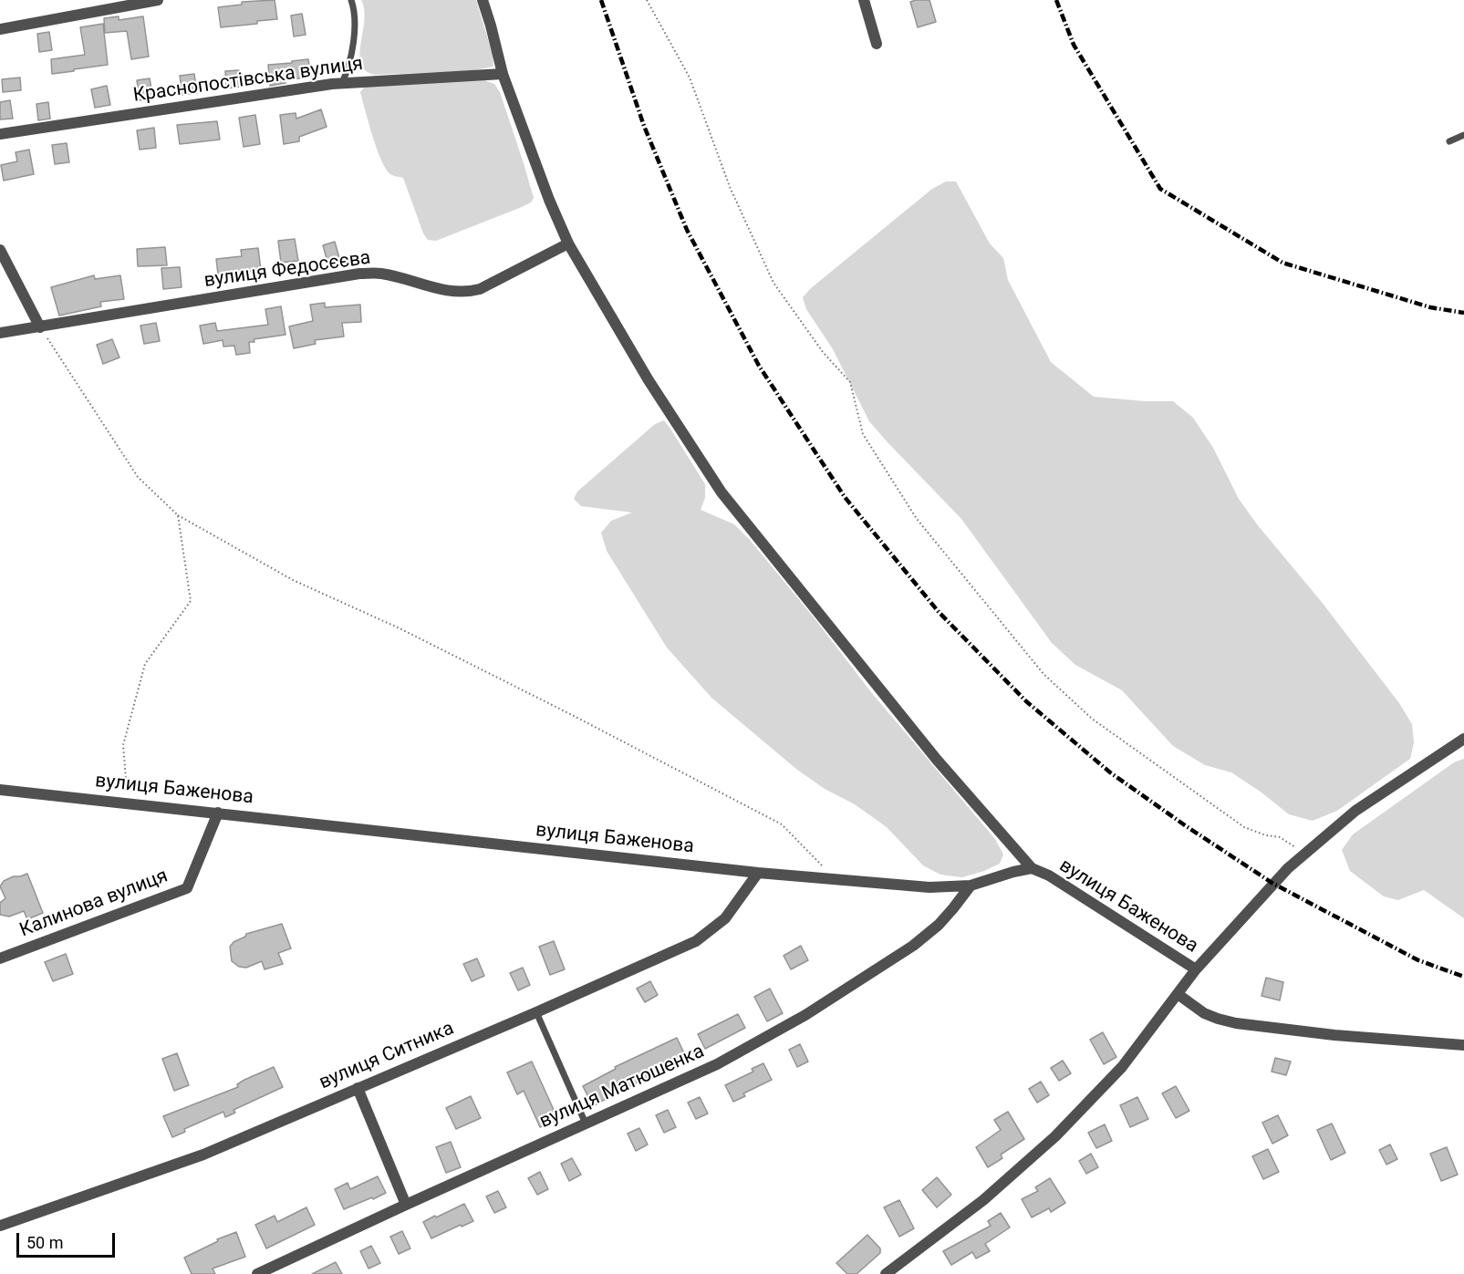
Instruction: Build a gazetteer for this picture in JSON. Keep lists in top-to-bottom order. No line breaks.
{"streets":{"street":["Краснопостівська вулиця","вулиця Федосєєва","вулиця Баженова","Калинова вулиця","вулиця Ситника","вулиця Матюшенка"]},"crossings":[["вулиця Баженова","Калинова вулиця"],["вулиця Баженова","вулиця Ситника"],["вулиця Баженова","вулиця Матюшенка"]],"scale_bar":"50 m"}
